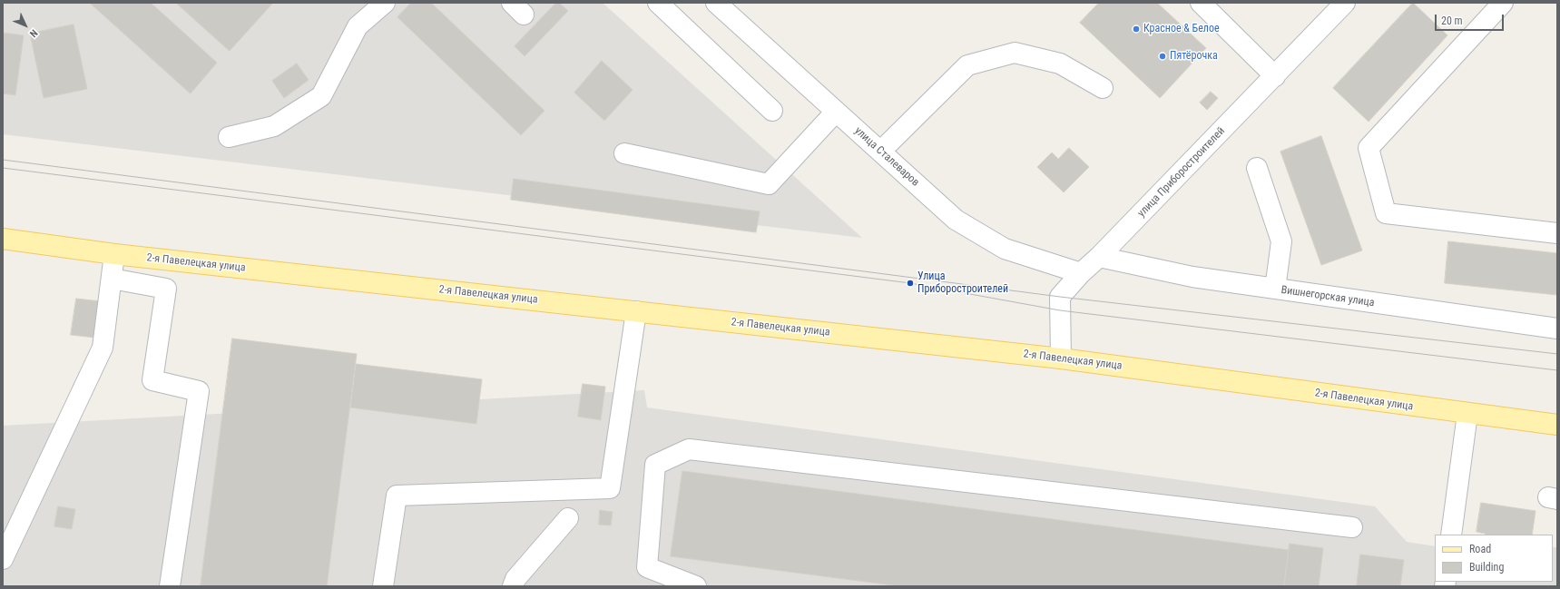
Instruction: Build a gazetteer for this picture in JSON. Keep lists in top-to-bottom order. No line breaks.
{"streets":{"main road":["2-я Павелецкая улица"],"street":["улица Сталеваров","улица Приборостроителей","Вишнегорская улица"]},"crossings":[["улица Сталеваров","улица Приборостроителей"],["улица Приборостроителей","2-я Павелецкая улица"],["улица Приборостроителей","Вишнегорская улица"]],"places":["Красное & Белое","Пятёрочка","Улица Приборостроителей"],"legend":["Road","Building"],"scale_bar":"20 m","north":"bottom right"}
